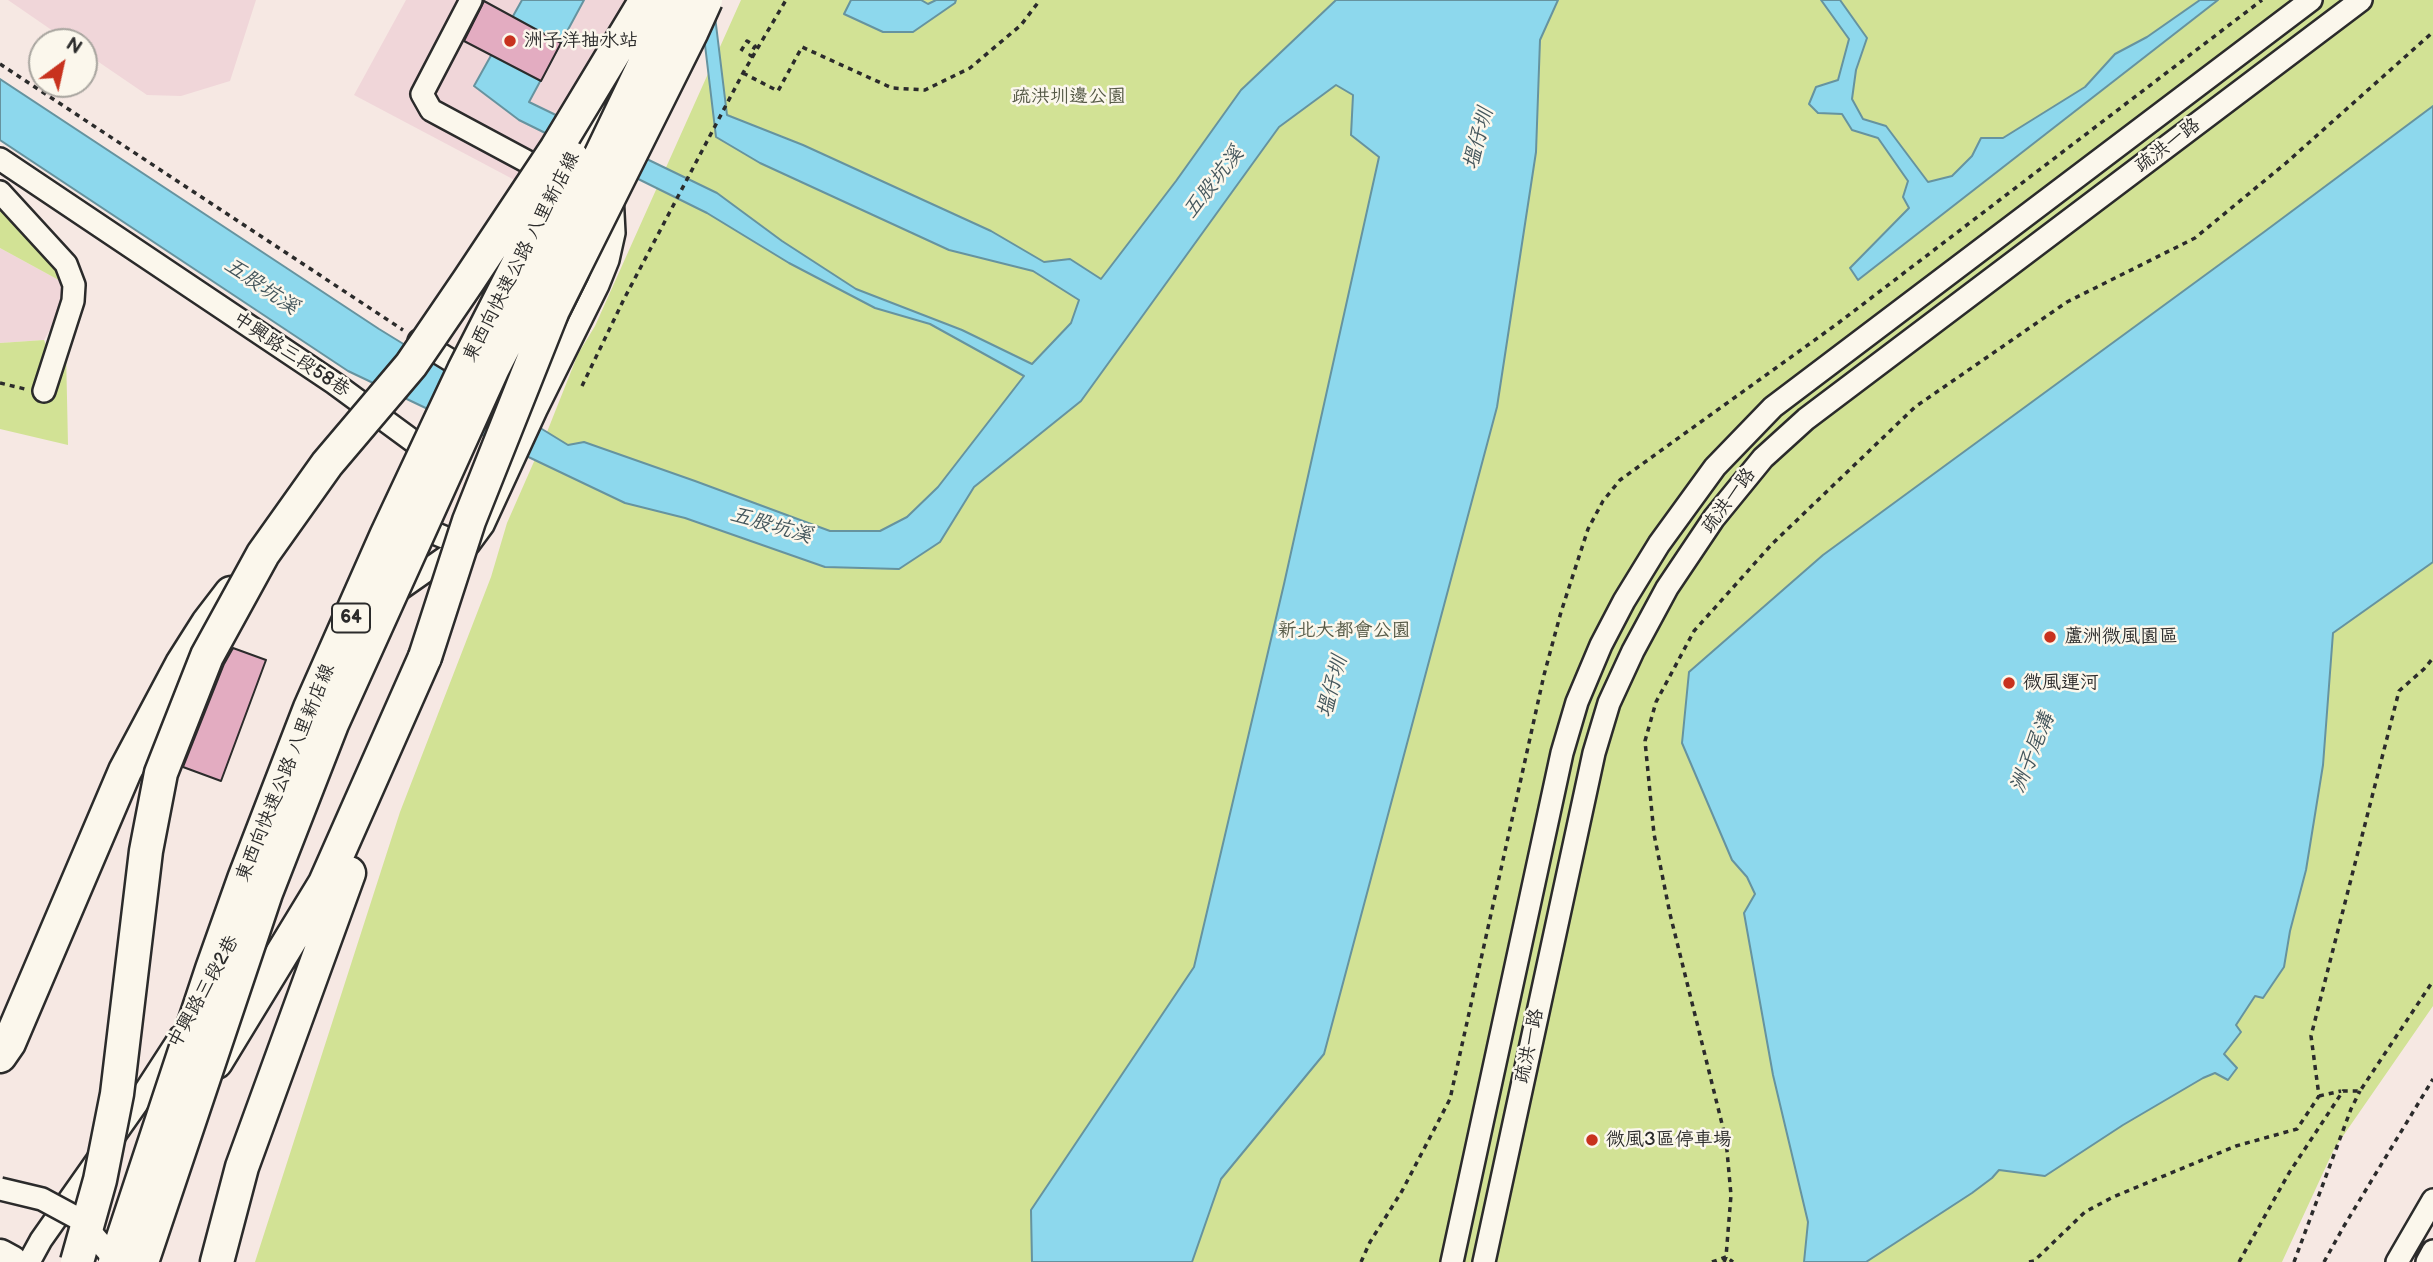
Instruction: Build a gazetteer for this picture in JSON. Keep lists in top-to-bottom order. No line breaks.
{"streets":{"highway":["東西向快速公路 八里新店線","64"],"street":["疏洪一路","中興路三段58巷","中興路三段2巷"]},"crossings":[["中興路三段58巷","中興路三段2巷"]],"water":["塭仔圳","五股坑溪","洲子尾溝"],"parks":["疏洪圳邊公園","新北大都會公園"],"places":["洲子洋抽水站","蘆洲微風園區","微風運河","微風3區停車場"],"north":"top right"}
